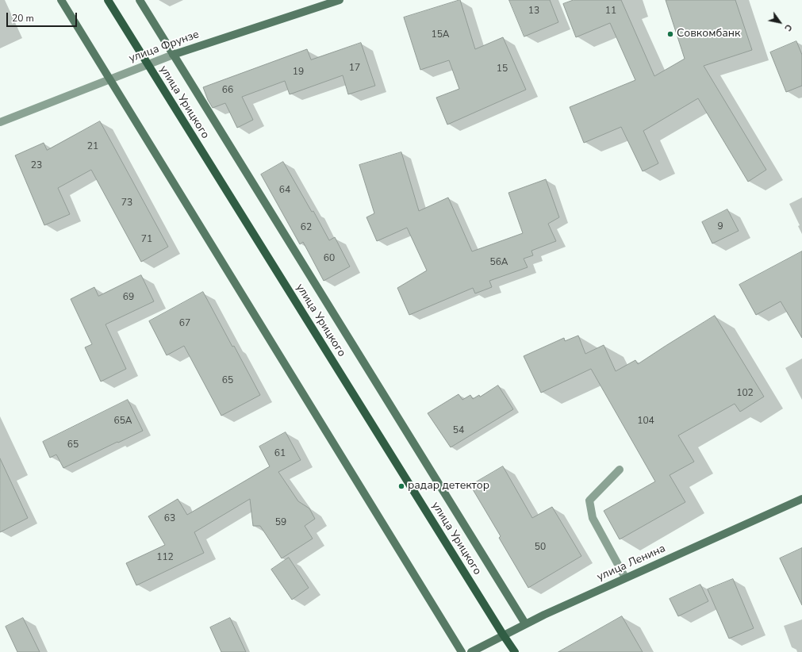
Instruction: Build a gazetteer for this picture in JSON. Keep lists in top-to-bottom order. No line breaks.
{"streets":{"main road":["улица Урицкого"],"street":["улица Фрунзе","улица Ленина"]},"crossings":[["улица Фрунзе","улица Урицкого"],["улица Урицкого","улица Ленина"]],"places":["Совкомбанк","радар детектор"],"house_numbers":["13","11","15А","17","15","19","66","21","23","64","73","9","62","71","60","56А","69","67","65","102","65А","104","54","65","61","63","59","50","112"],"scale_bar":"20 m","north":"bottom right"}
